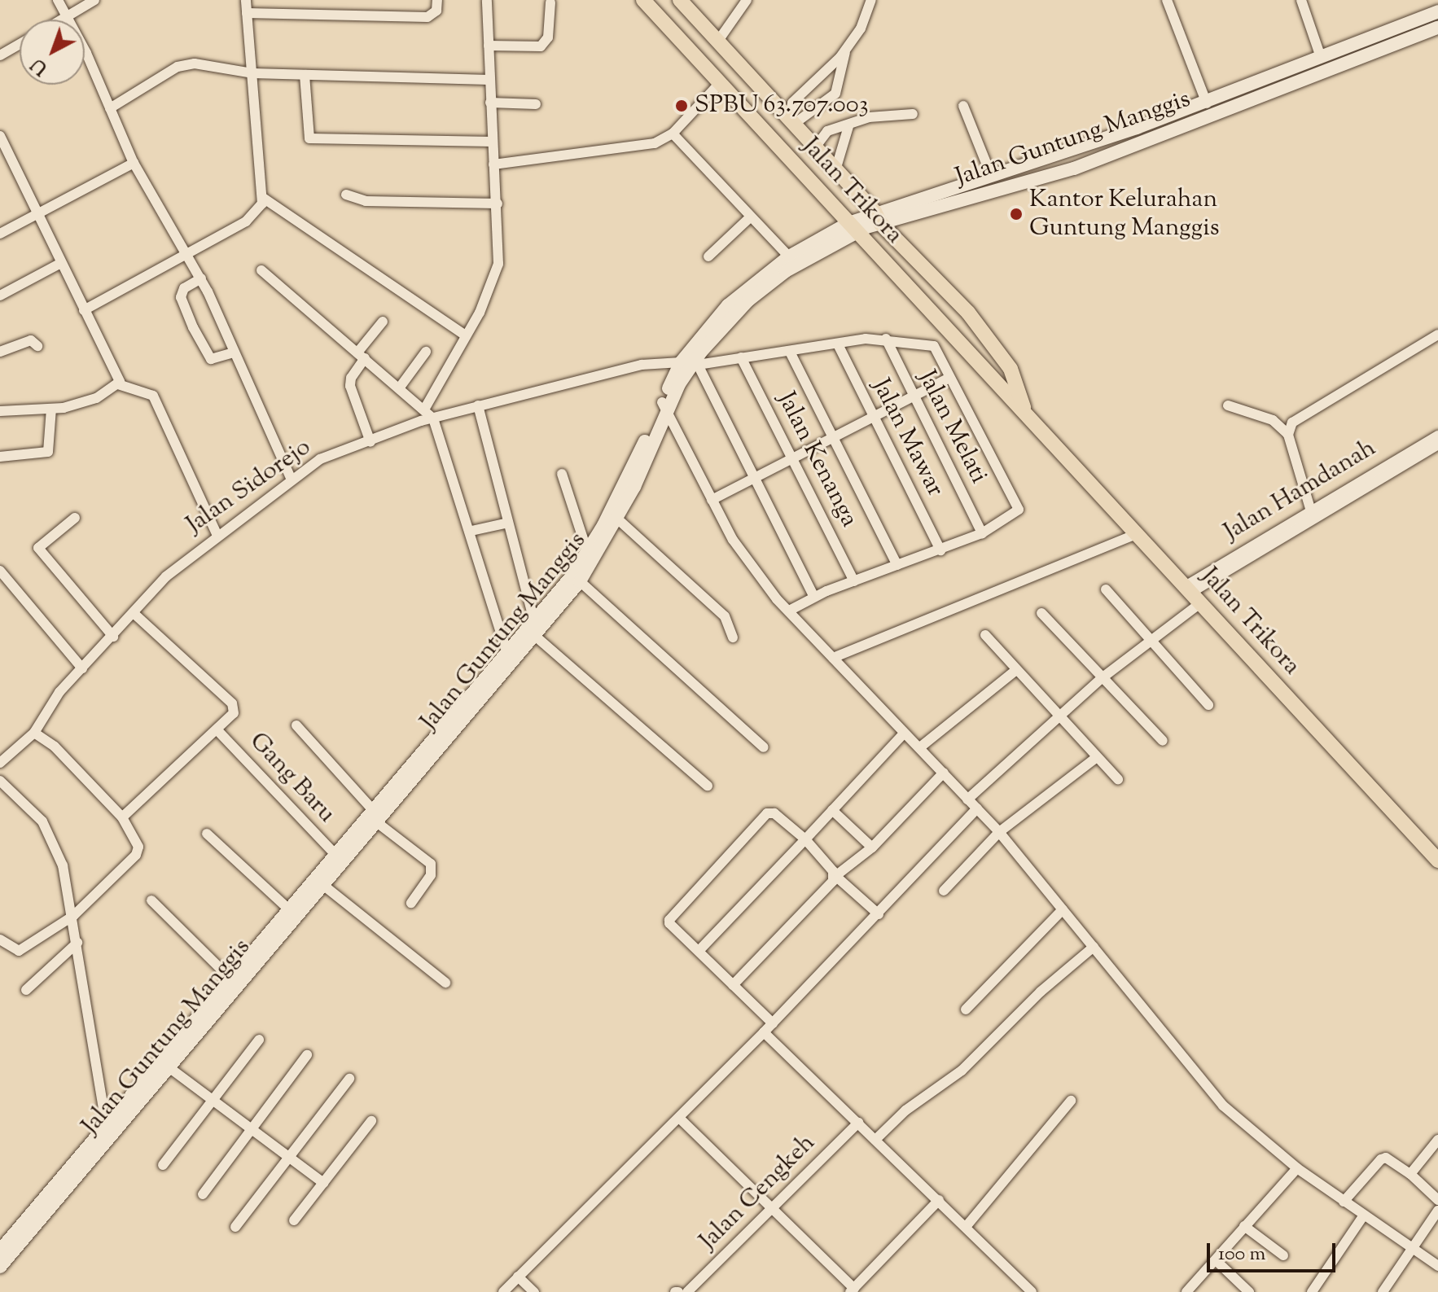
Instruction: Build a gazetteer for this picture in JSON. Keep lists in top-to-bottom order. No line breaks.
{"streets":{"main road":["Jalan Trikora"],"street":["Jalan Guntung Manggis","Jalan Melati","Jalan Mawar","Jalan Kenanga","Jalan Sidorejo","Jalan Hamdanah","Gang Baru","Jalan Cengkeh"]},"crossings":[["Jalan Guntung Manggis","Jalan Trikora"],["Jalan Guntung Manggis","Jalan Sidorejo"],["Jalan Guntung Manggis","Gang Baru"],["Jalan Trikora","Jalan Hamdanah"],["Jalan Melati","Jalan Sidorejo"],["Jalan Mawar","Jalan Sidorejo"],["Jalan Kenanga","Jalan Sidorejo"]],"places":["SPBU 63.707.003","Kantor Kelurahan Guntung Manggis"],"scale_bar":"100 m","north":"bottom left"}
